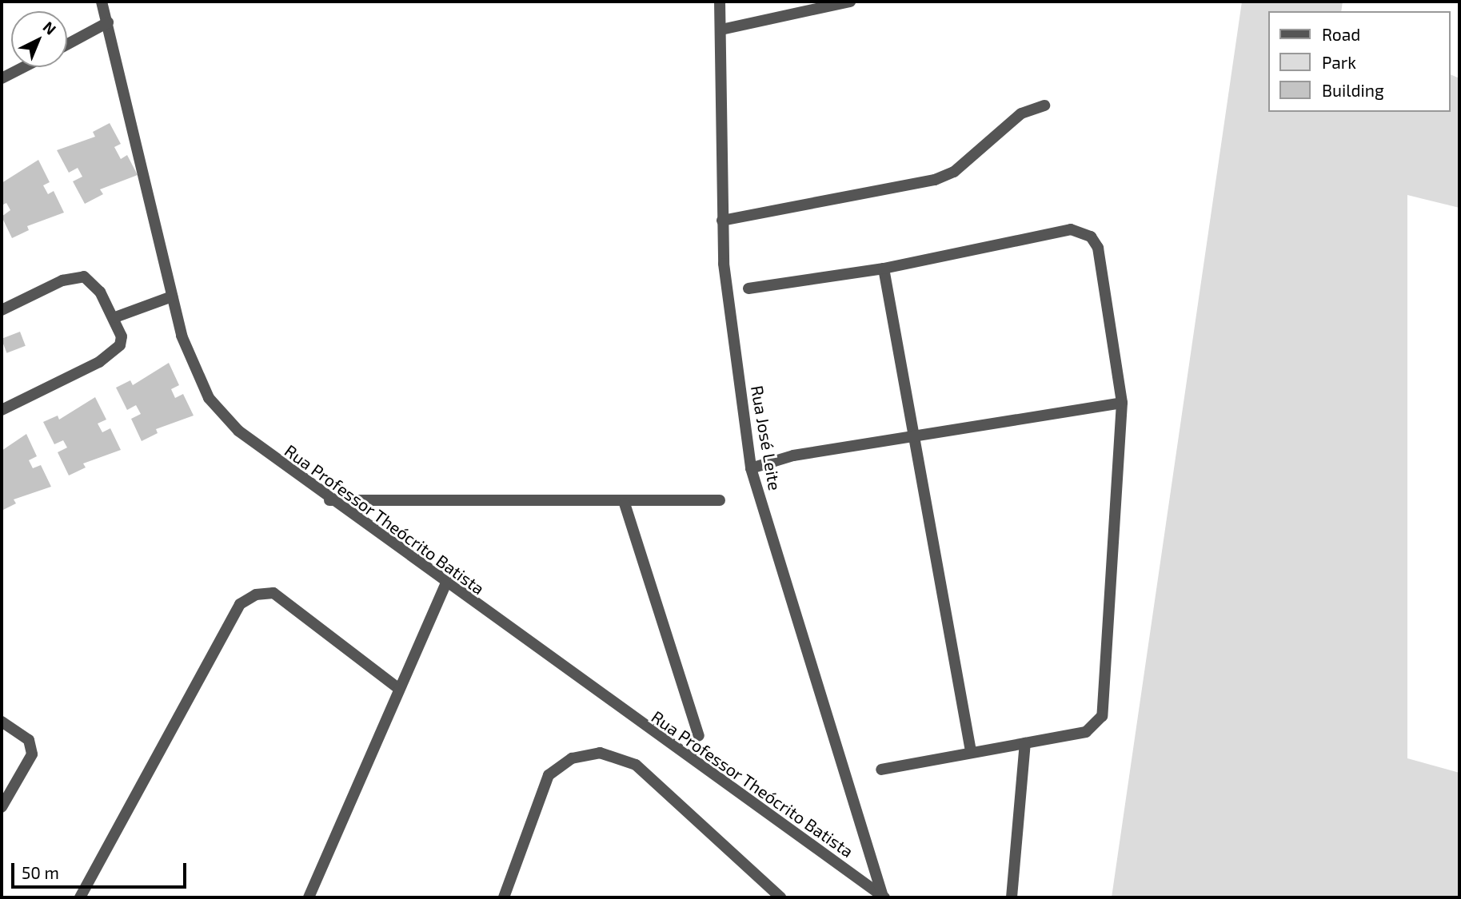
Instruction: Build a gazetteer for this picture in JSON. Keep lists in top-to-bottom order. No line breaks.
{"streets":{"street":["Rua José Leite","Rua Professor Theócrito Batista"]},"crossings":[["Rua José Leite","Rua Professor Theócrito Batista"]],"legend":["Road","Park","Building"],"scale_bar":"50 m","north":"top right"}
